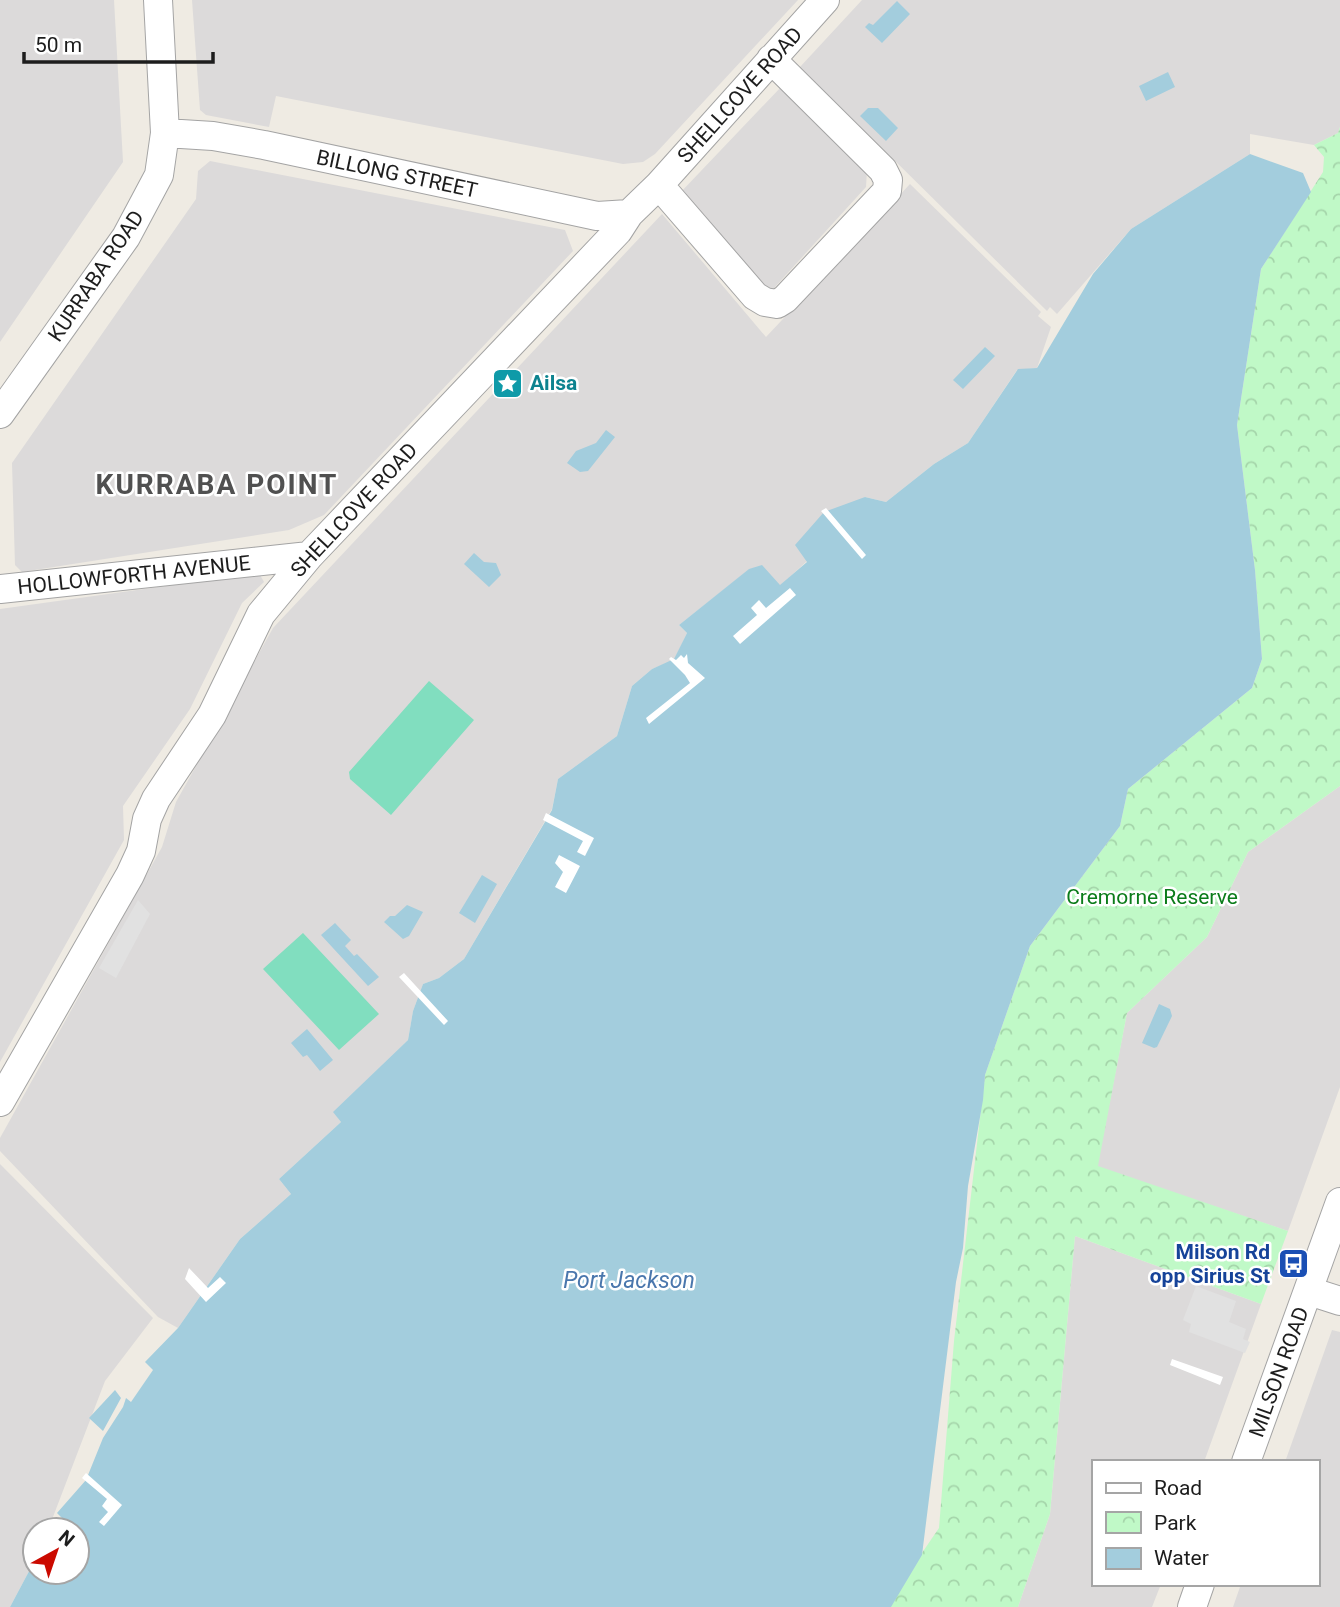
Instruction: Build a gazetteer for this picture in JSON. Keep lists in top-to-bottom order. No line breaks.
{"streets":{"street":["SHELLCOVE ROAD","BILLONG STREET","KURRABA ROAD","HOLLOWFORTH AVENUE","MILSON ROAD"]},"crossings":[["SHELLCOVE ROAD","BILLONG STREET"],["SHELLCOVE ROAD","HOLLOWFORTH AVENUE"],["BILLONG STREET","KURRABA ROAD"]],"districts":["KURRABA POINT"],"water":["Port Jackson"],"parks":["Cremorne Reserve"],"places":{"place":["Ailsa"],"bus stop":["Milson Rd opp Sirius St"]},"legend":["Road","Park","Water"],"scale_bar":"50 m","north":"top right"}
